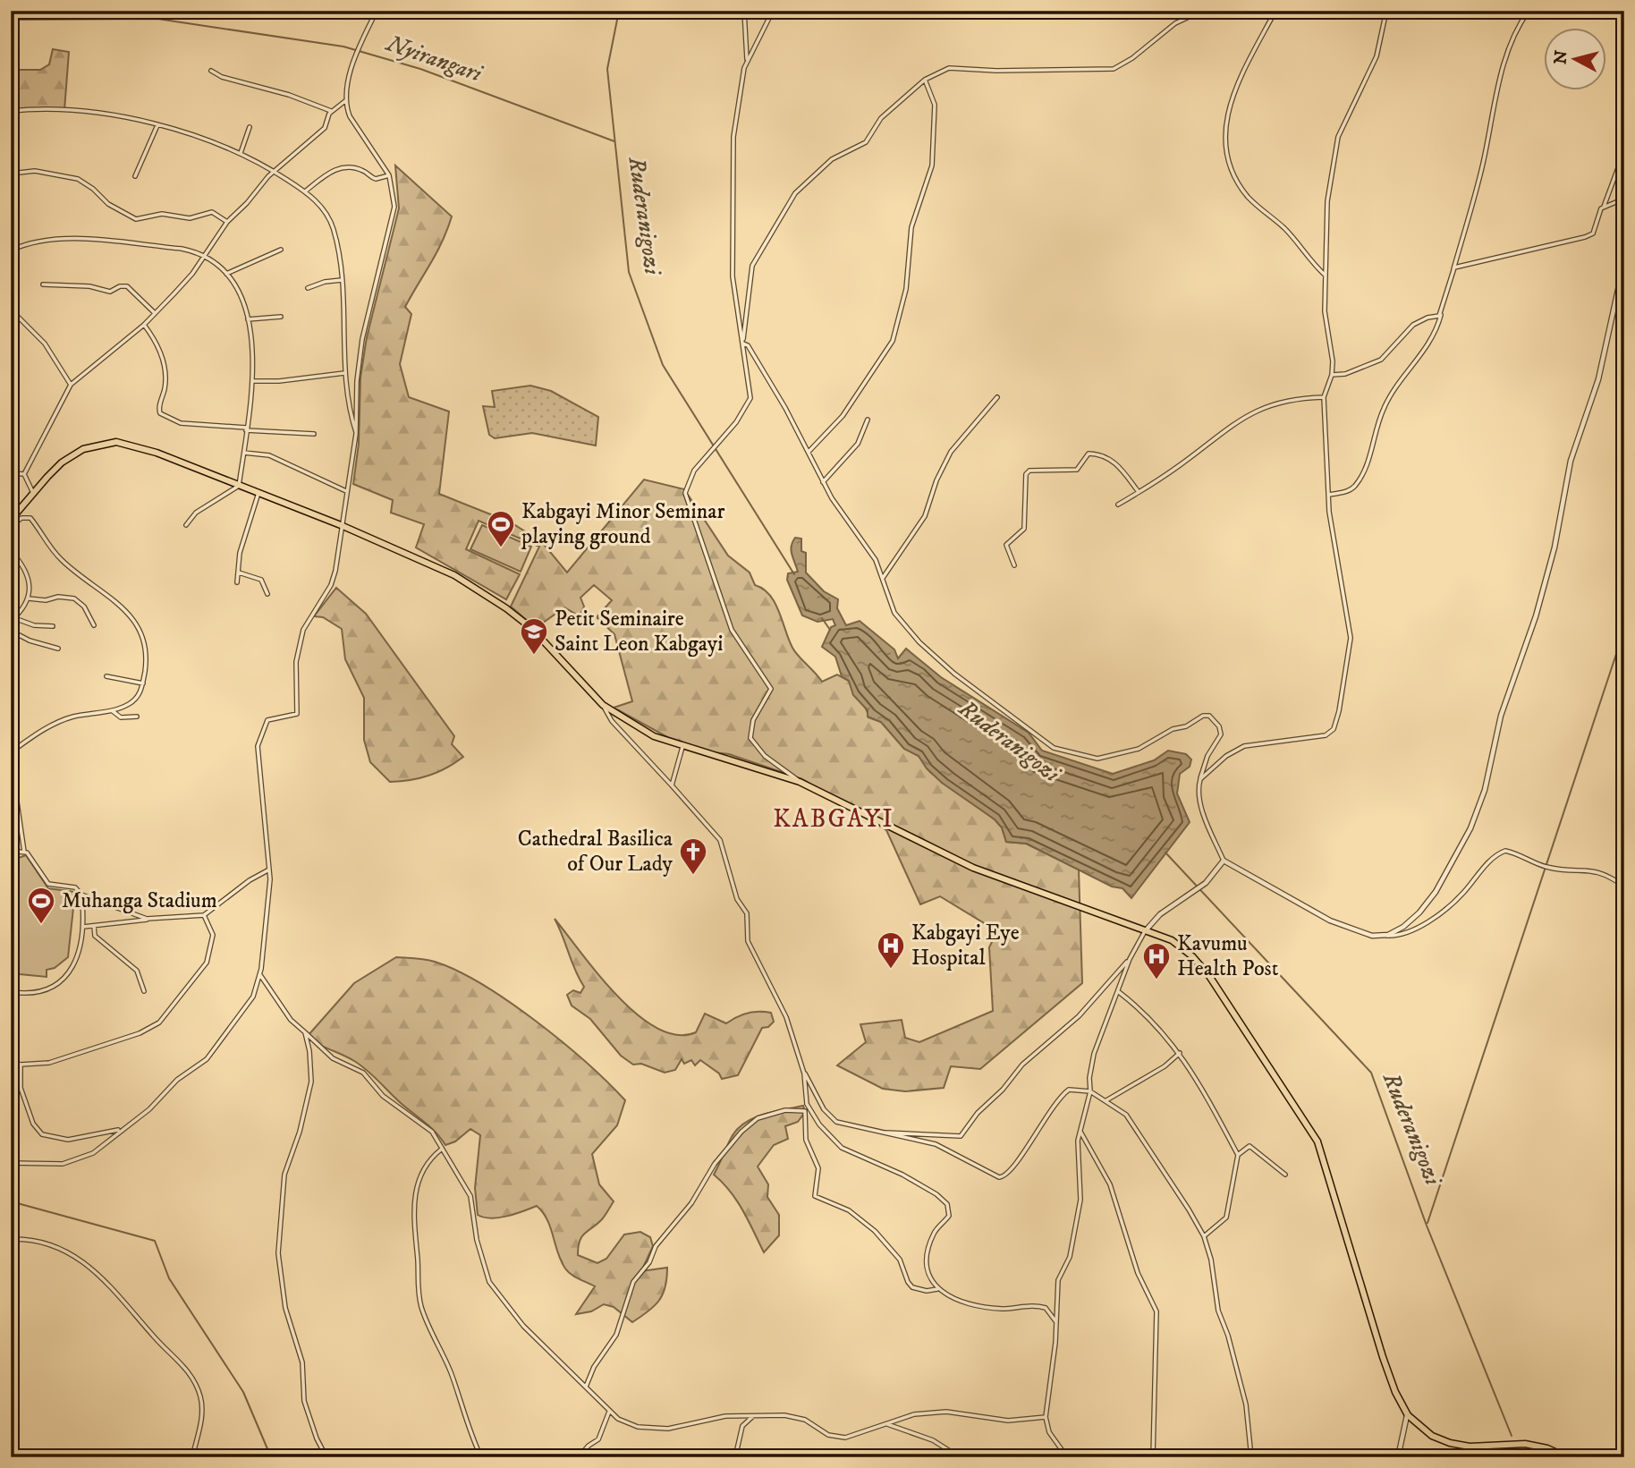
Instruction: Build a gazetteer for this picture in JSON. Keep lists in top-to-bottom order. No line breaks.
{"districts":["KABGAYI"],"water":["Nyirangari","Ruderanigozi"],"places":{"sports":["Kabgayi Minor Seminar playing ground","Muhanga Stadium"],"school or university":["Petit Seminaire Saint Leon Kabgayi"],"church":["Cathedral Basilica of Our Lady"],"hospital":["Kabgayi Eye Hospital","Kavumu Health Post"]},"north":"left"}
